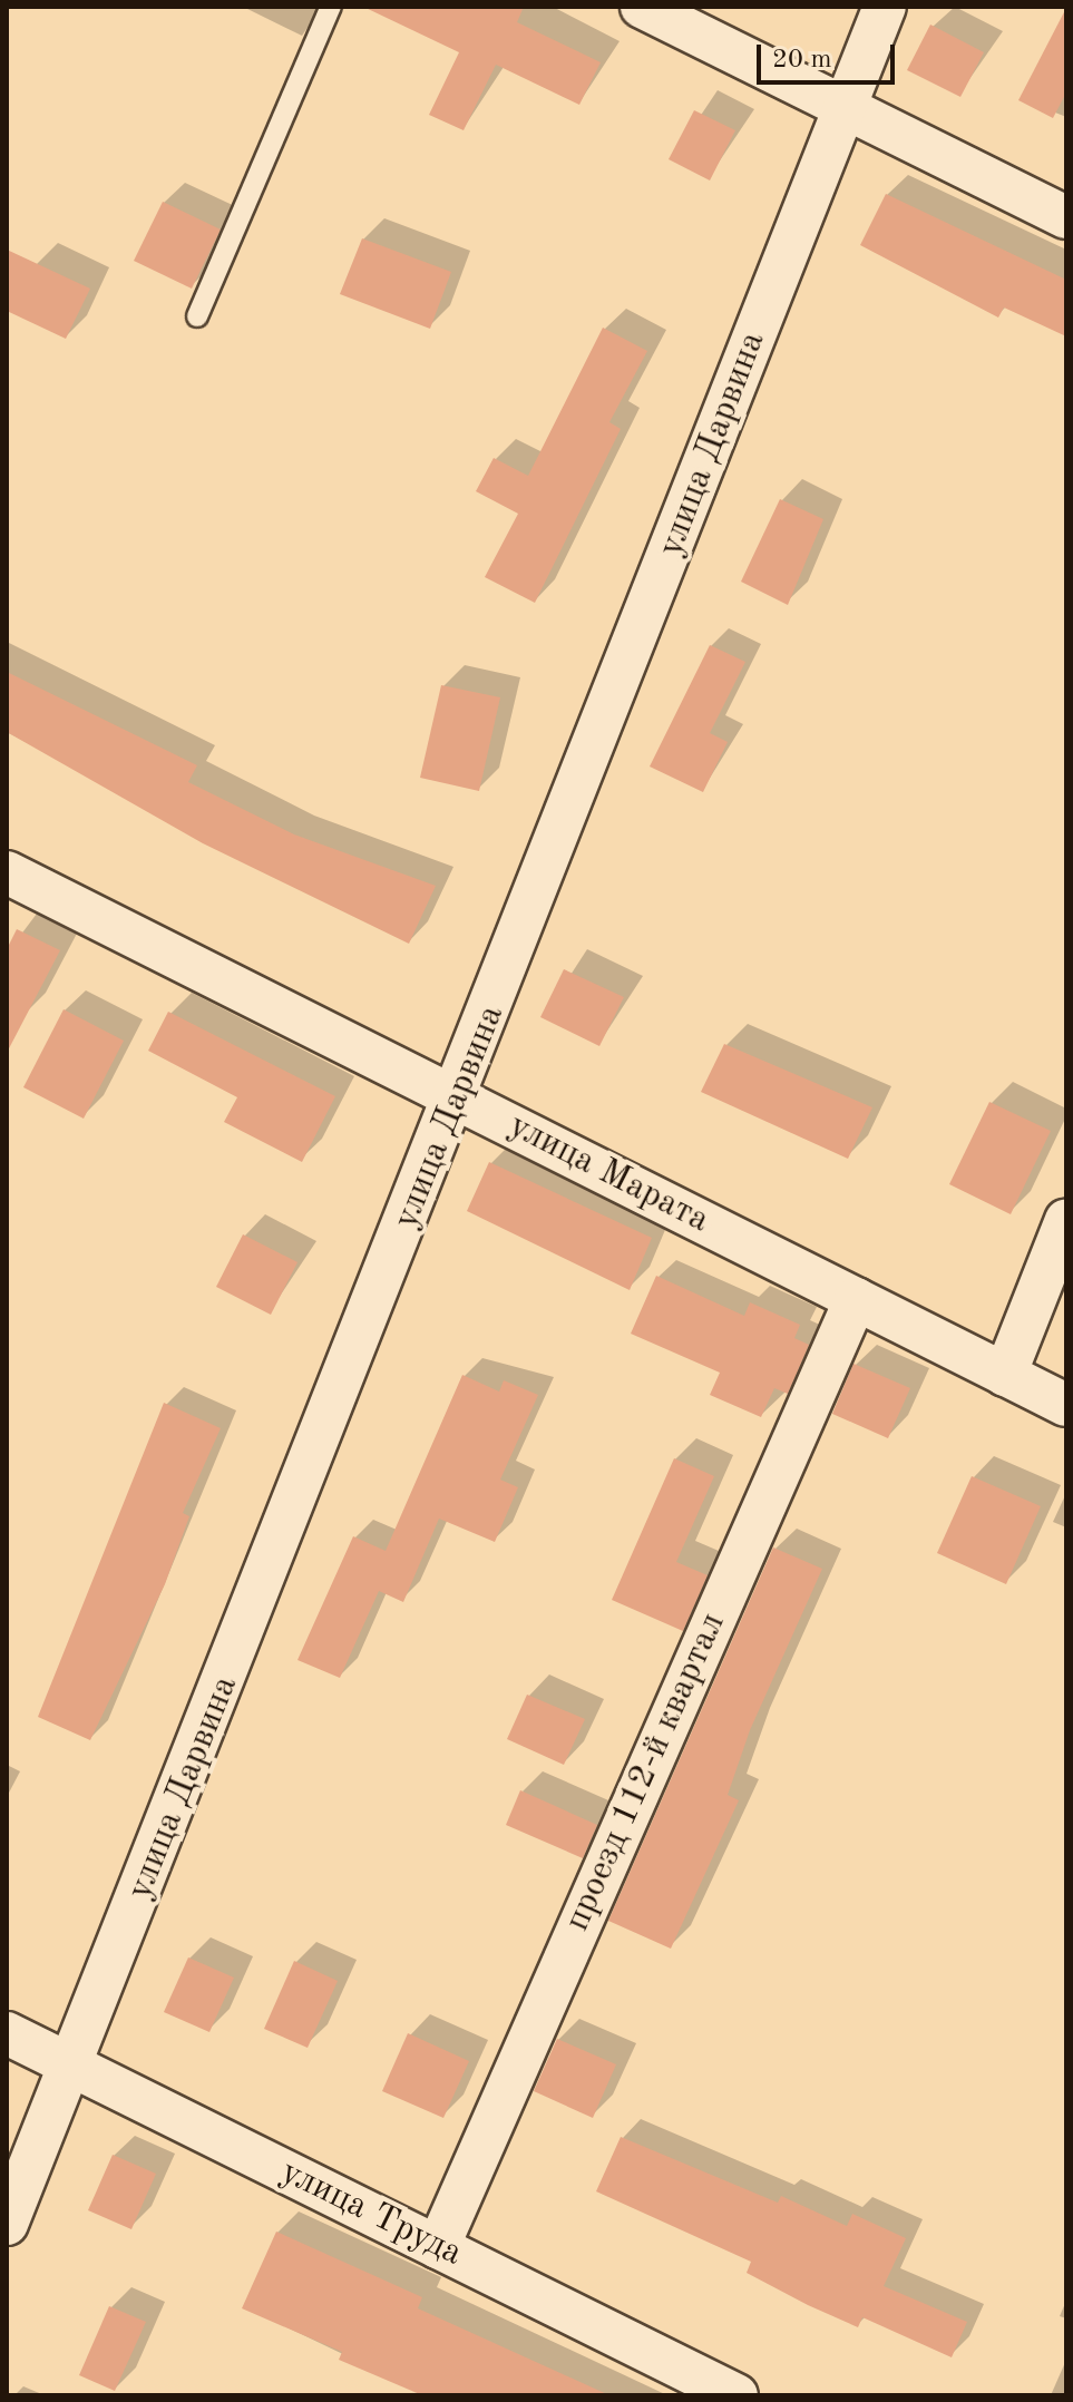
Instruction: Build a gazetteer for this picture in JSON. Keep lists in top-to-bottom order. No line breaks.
{"streets":{"street":["улица Дарвина","улица Марата","проезд 112-й квартал","улица Труда"]},"crossings":[["улица Дарвина","улица Марата"],["улица Дарвина","улица Труда"],["улица Марата","проезд 112-й квартал"],["проезд 112-й квартал","улица Труда"]],"scale_bar":"20 m"}
